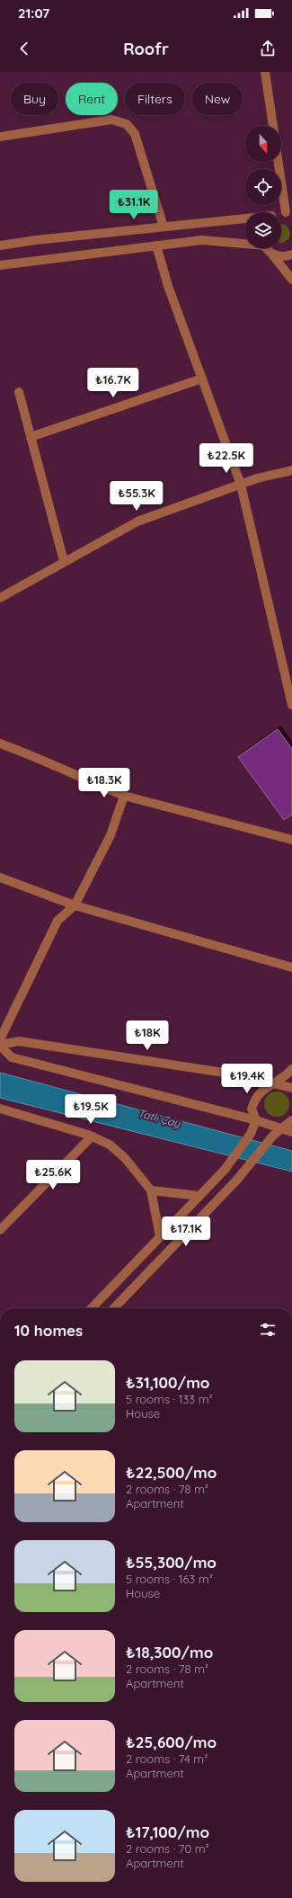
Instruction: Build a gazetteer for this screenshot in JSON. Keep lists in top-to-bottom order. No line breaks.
{"water":["Tatlı Çay"],"north":"bottom","page":{"status":"21:07","header":"Roofr","chip":["Buy","Rent","Filters","New"],"price":["₺31.1K","₺16.7K","₺22.5K","₺55.3K","₺18.3K","₺18K","₺19.4K","₺19.5K","₺25.6K","₺17.1K"],"heading":"10 homes","list":[{"name":"₺31,100/mo","note":"5 rooms · 133 m² · House"},{"name":"₺22,500/mo","note":"2 rooms · 78 m² · Apartment"},{"name":"₺55,300/mo","note":"5 rooms · 163 m² · House"},{"name":"₺18,300/mo","note":"2 rooms · 78 m² · Apartment"},{"name":"₺25,600/mo","note":"2 rooms · 74 m² · Apartment"},{"name":"₺17,100/mo","note":"2 rooms · 70 m² · Apartment"}]}}
